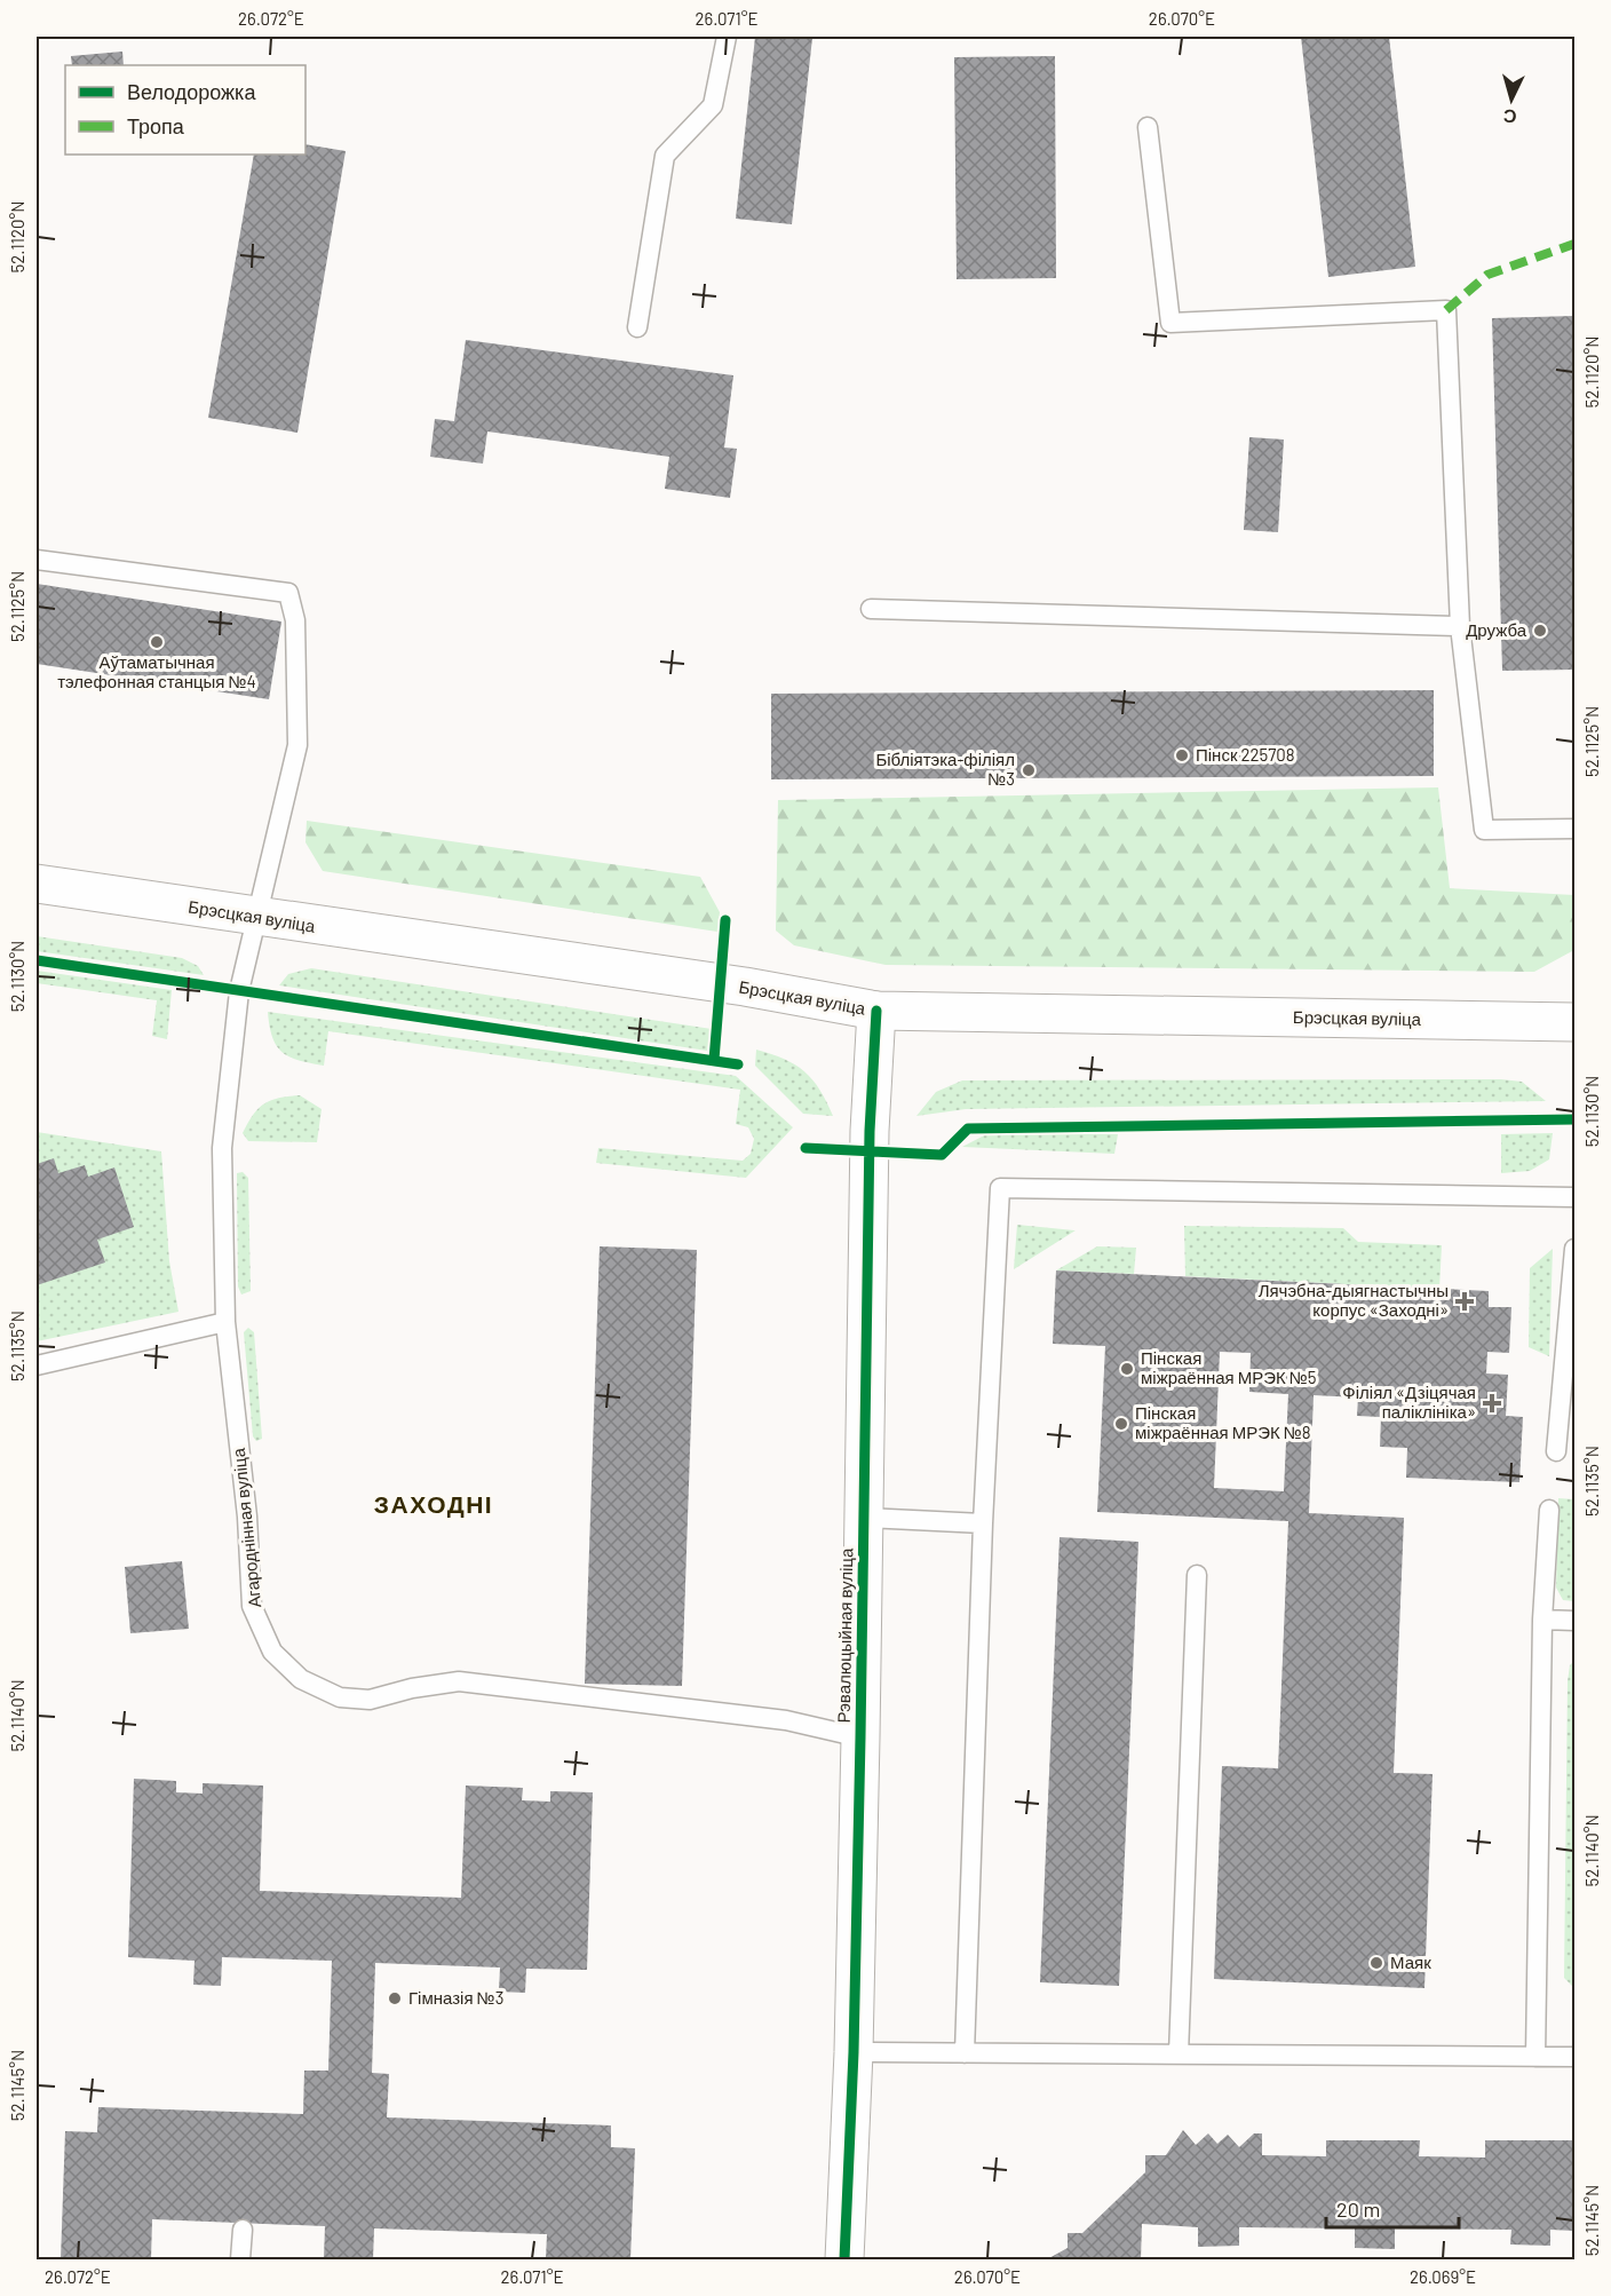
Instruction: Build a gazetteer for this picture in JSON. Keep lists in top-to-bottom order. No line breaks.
{"streets":{"main road":["Брэсцкая вуліца","Рэвалюцыйная вуліца"],"lane":["Агароднінная вуліца"]},"crossings":[["Брэсцкая вуліца","Агароднінная вуліца"],["Брэсцкая вуліца","Рэвалюцыйная вуліца"],["Агароднінная вуліца","Рэвалюцыйная вуліца"]],"districts":["ЗАХОДНІ"],"places":{"other":["Дружба","Аўтаматычная тэлефонная станцыя №4","Пінск 225708","Бібліятэка-філіял №3","Пінская міжраённая МРЭК №5","Пінская міжраённая МРЭК №8","Маяк","Гімназія №3"],"health":["Лячэбна-дыягнастычны корпус «Заходні»","Філіял «Дзіцячая паліклініка»"]},"legend":["Велодорожка","Тропа"],"scale_bar":"20 m","north":"bottom","coordinates":["26.072°E","26.071°E","26.070°E","52.1120°N","52.1125°N","52.1130°N","52.1135°N","52.1140°N","52.1145°N","26.069°E"]}
